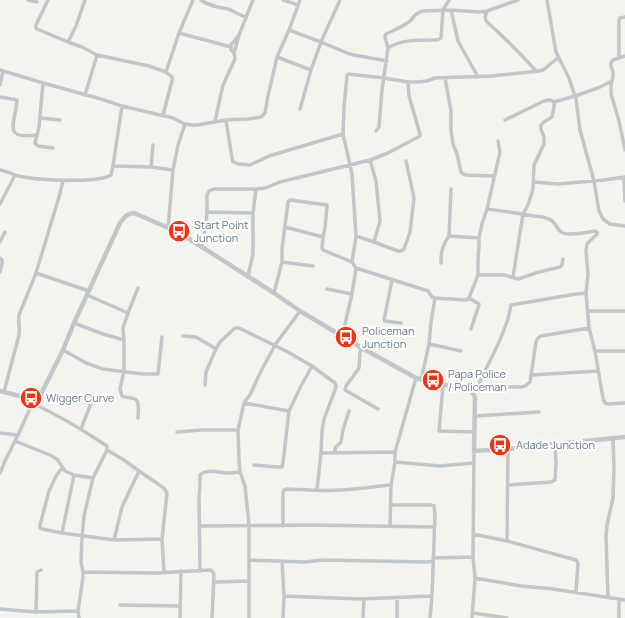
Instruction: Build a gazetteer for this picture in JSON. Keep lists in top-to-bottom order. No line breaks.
{"places":{"bus stop":["Start Point Junction","Policeman Junction","Papa Police / Policeman","Wigger Curve","Adade Junction"]}}
